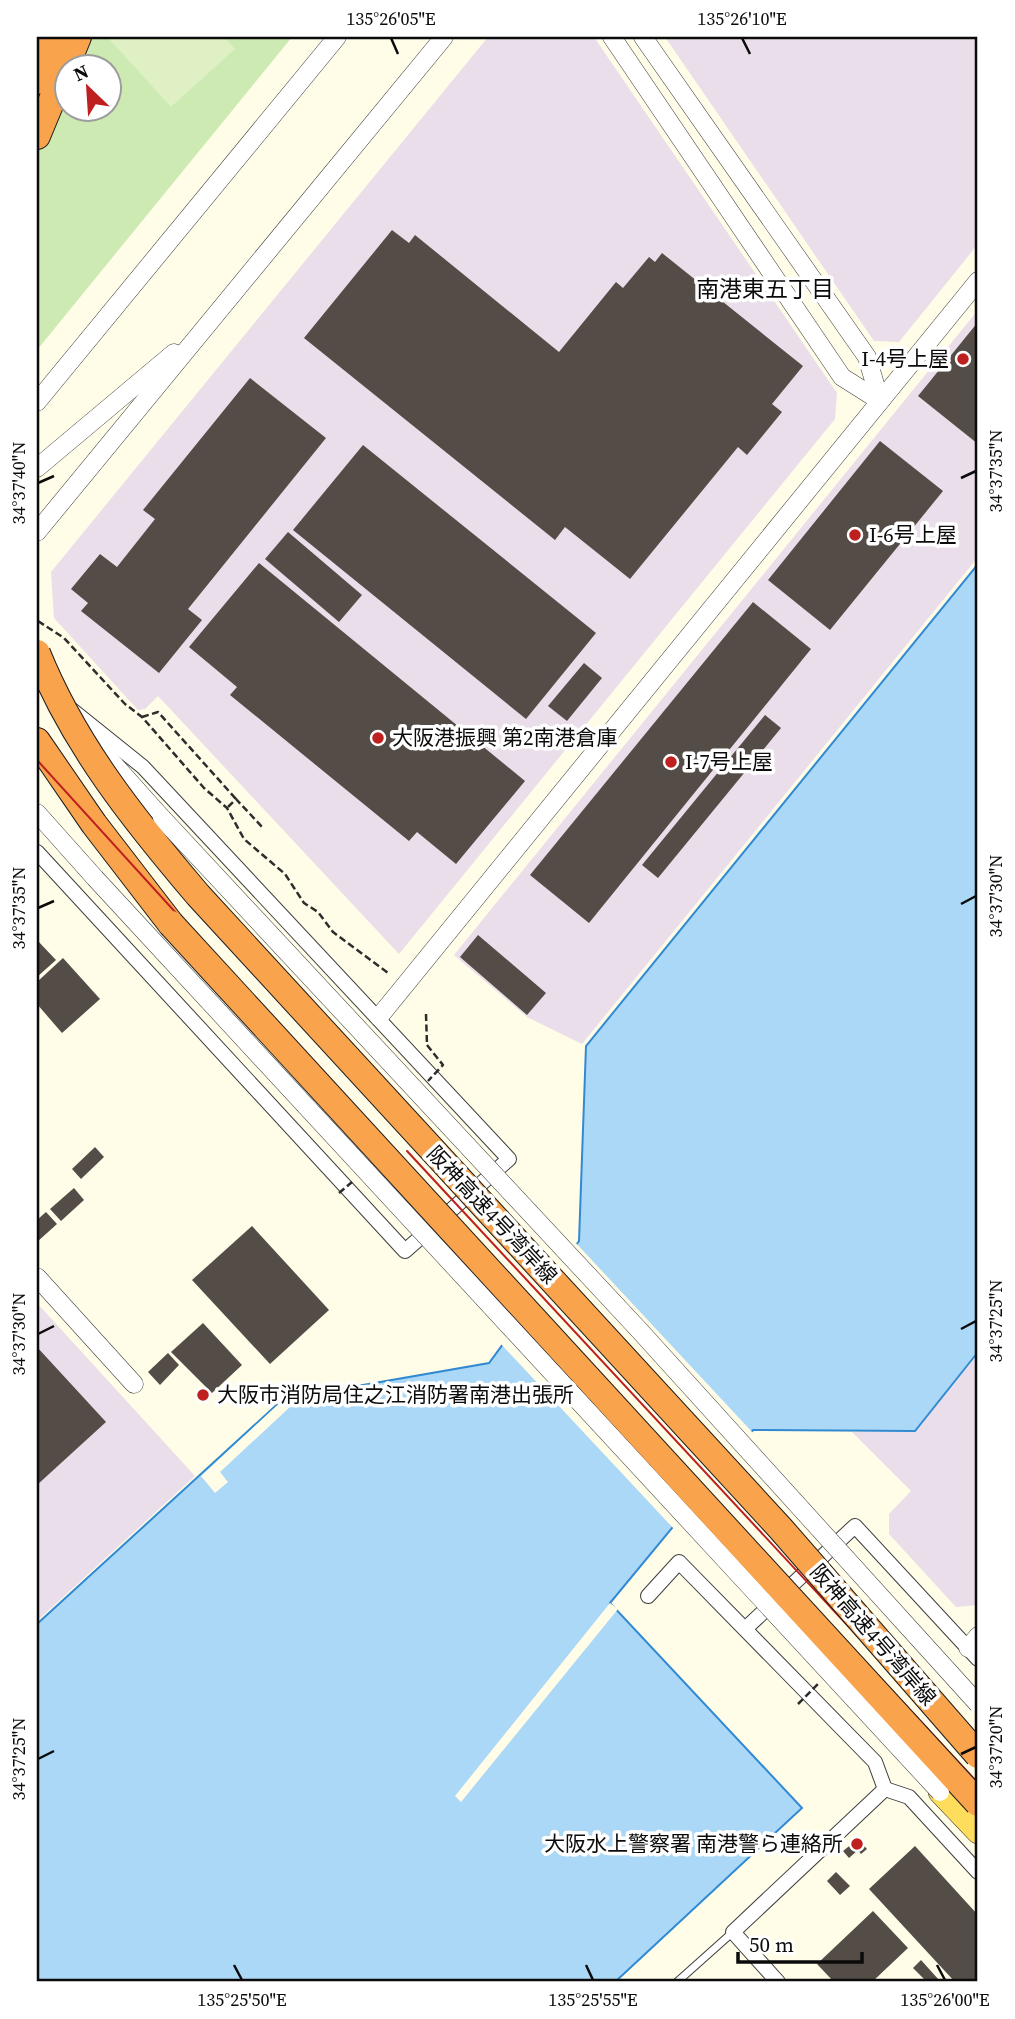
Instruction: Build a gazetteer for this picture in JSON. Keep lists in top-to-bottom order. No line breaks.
{"streets":{"highway":["阪神高速4号湾岸線"]},"districts":["南港東五丁目"],"places":["I-4号上屋","I-6号上屋","大阪港振興 第2南港倉庫","I-7号上屋","大阪市消防局住之江消防署南港出張所","大阪水上警察署 南港警ら連絡所"],"scale_bar":"50 m","north":"top left","coordinates":["135°26'05\"E","135°26'10\"E","34°37'35\"N","34°37'40\"N","34°37'30\"N","34°37'25\"N","34°37'20\"N","135°25'50\"E","135°25'55\"E","135°26'00\"E"]}
